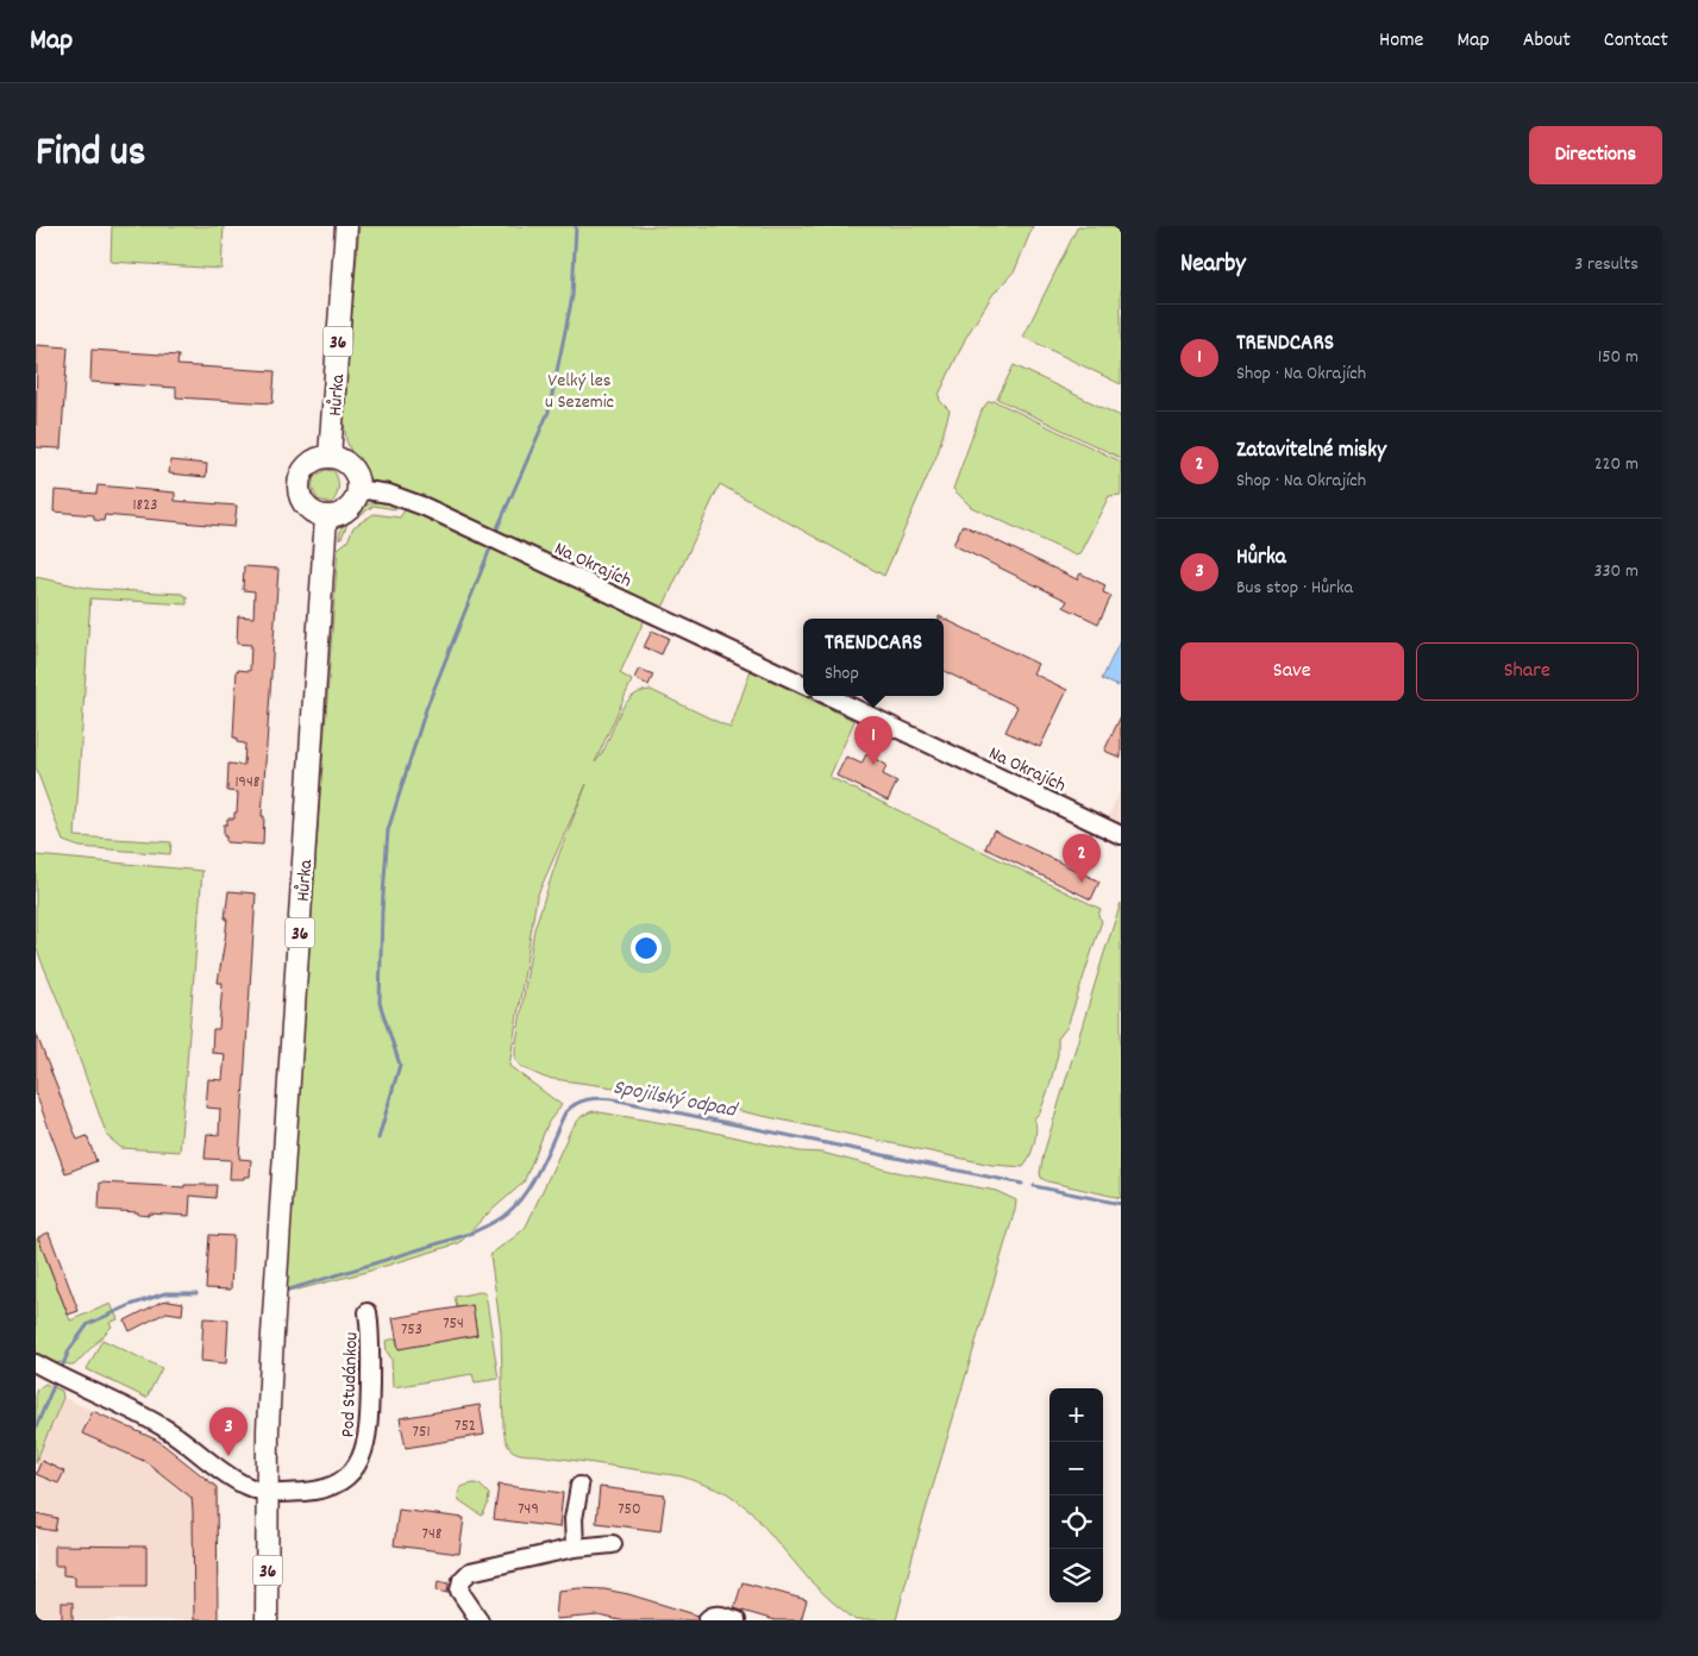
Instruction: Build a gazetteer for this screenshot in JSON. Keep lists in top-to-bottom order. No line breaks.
{"streets":{"main road":["36","Hůrka"],"street":["Na Okrajích","Pod Studánkou"]},"crossings":[["Hůrka","Na Okrajích"],["Hůrka","Pod Studánkou"]],"water":["Spojilský odpad"],"parks":["Velký les u Sezemic"],"house_numbers":["1823","1948","754","753","752","751","749","750","748"],"page":{"header":"Map","nav":["Home","Map","About","Contact"],"title":"Find us","buttons":["Directions",["Save","Share"]],"heading":["Nearby","3 results"],"list":[{"mark":"1","name":"TRENDCARS","note":"Shop · Na Okrajích","value":"150 m"},{"mark":"2","name":"Zatavitelné misky","note":"Shop · Na Okrajích","value":"220 m"},{"mark":"3","name":"Hůrka","note":"Bus stop · Hůrka","value":"330 m"}],"popup":["TRENDCARS","Shop"],"pins":["1","2","3"],"map_buttons":["+","−"]}}
